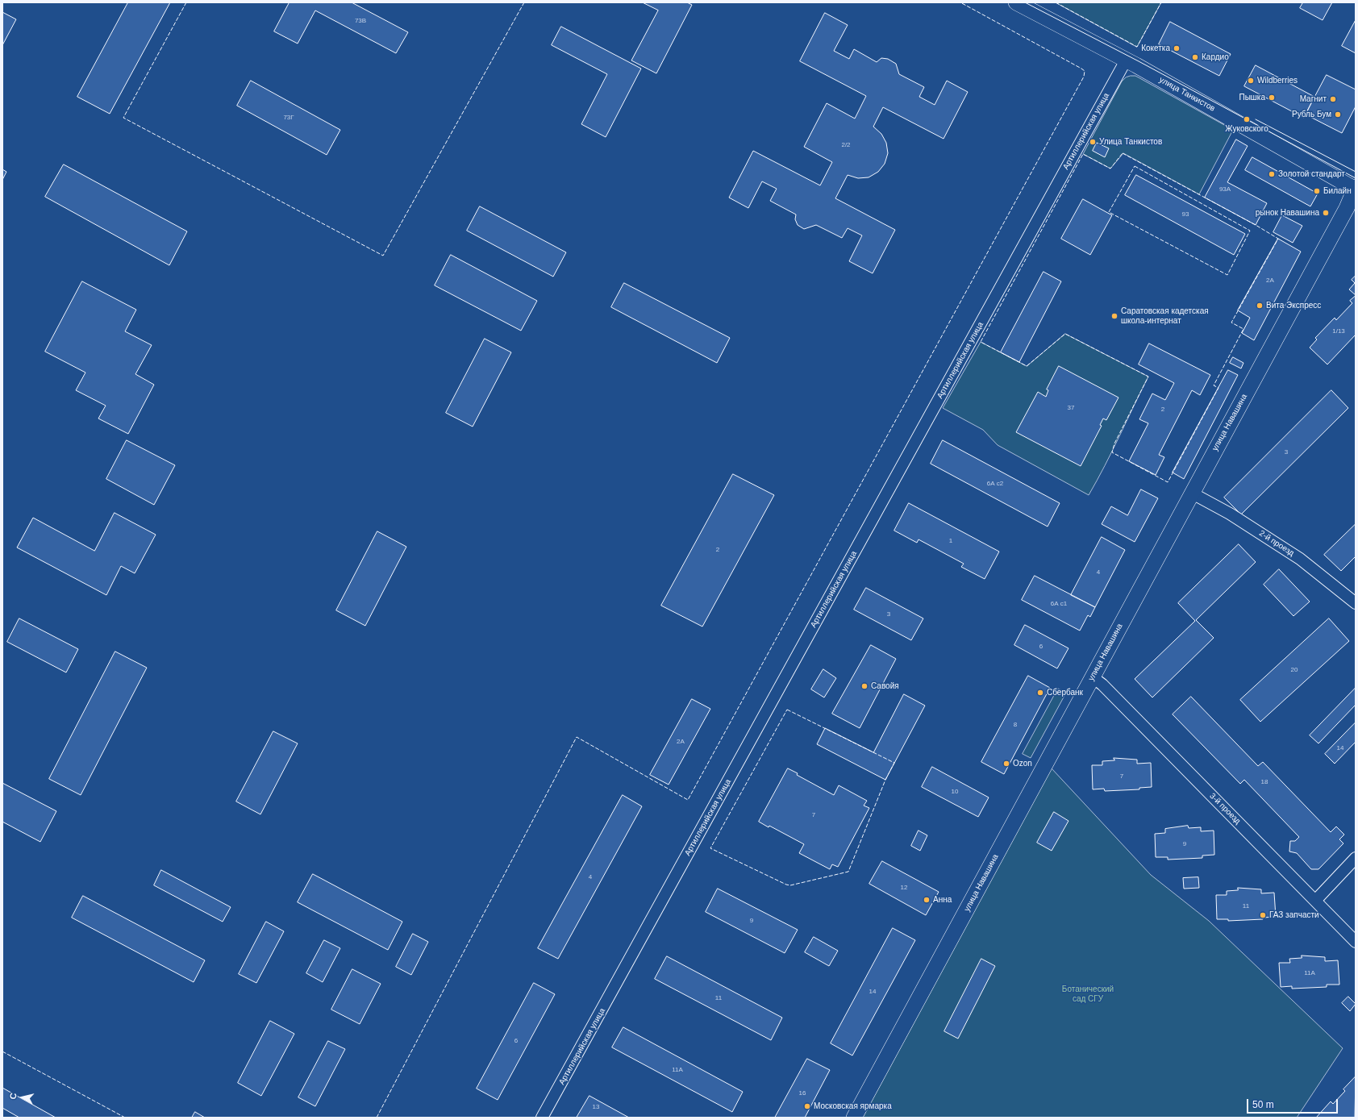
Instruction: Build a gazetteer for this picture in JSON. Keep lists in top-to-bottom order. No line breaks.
{"streets":{"main road":["улица Танкистов","улица Навашина"],"street":["Артиллерийская улица","2-й проезд","3-й проезд"]},"crossings":[["улица Танкистов","Артиллерийская улица"],["улица Танкистов","улица Навашина"],["улица Навашина","2-й проезд"],["улица Навашина","3-й проезд"]],"parks":["Ботанический сад СГУ"],"places":["Кокетка","Кардио","Wildberries","Пышка","Магнит","Рубль Бум","Жуковского","Улица Танкистов","Золотой стандарт","Билайн","рынок Навашина","Вита Экспресс","Саратовская кадетская школа-интернат","Савойя","Сбербанк","Ozon","Анна","ГАЗ запчасти","Московская ярмарка"],"house_numbers":["73В","73Г","2/2","93А","93","2А","1/13","37","2","3","6А с2","1","2","4","6А с1","3","6","20","8","2А","14","7","18","10","7","9","4","12","11","9","11А","14","11","6","11А","16","13"],"scale_bar":"50 m","north":"left"}
